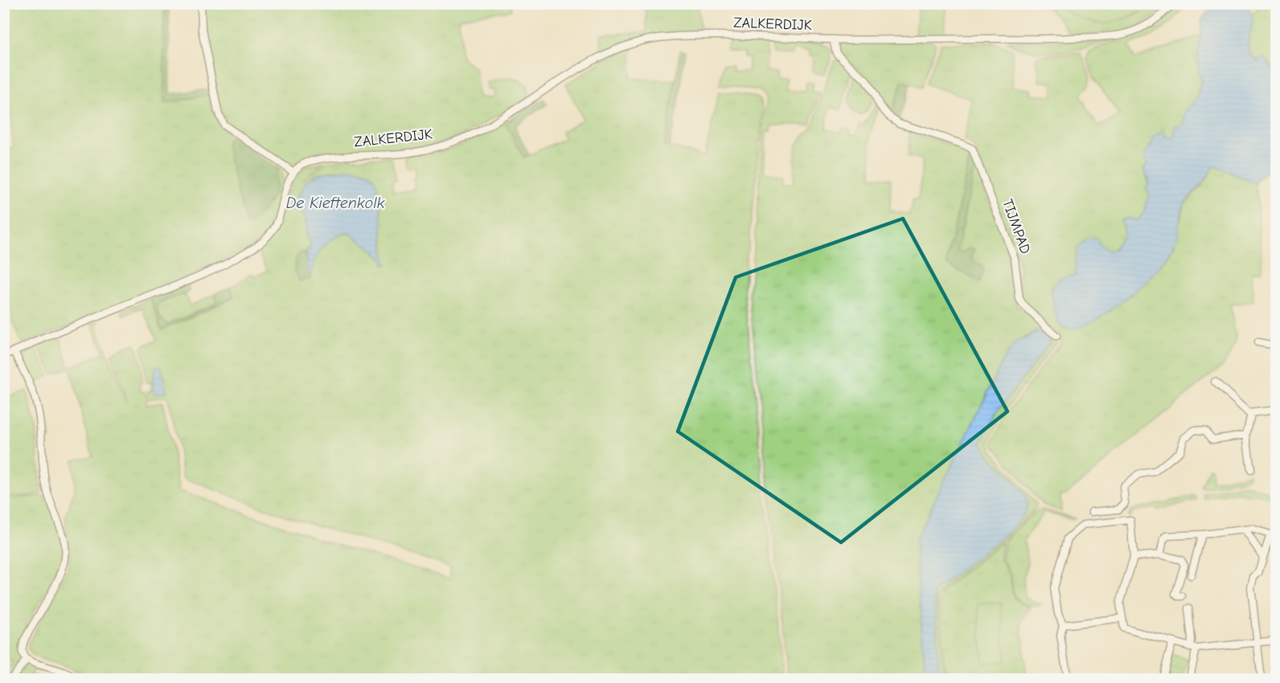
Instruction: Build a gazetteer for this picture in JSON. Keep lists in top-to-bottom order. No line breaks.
{"streets":{"street":["ZALKERDIJK","TIJMPAD"]},"crossings":[["ZALKERDIJK","TIJMPAD"]],"water":["De Kieftenkolk"]}
